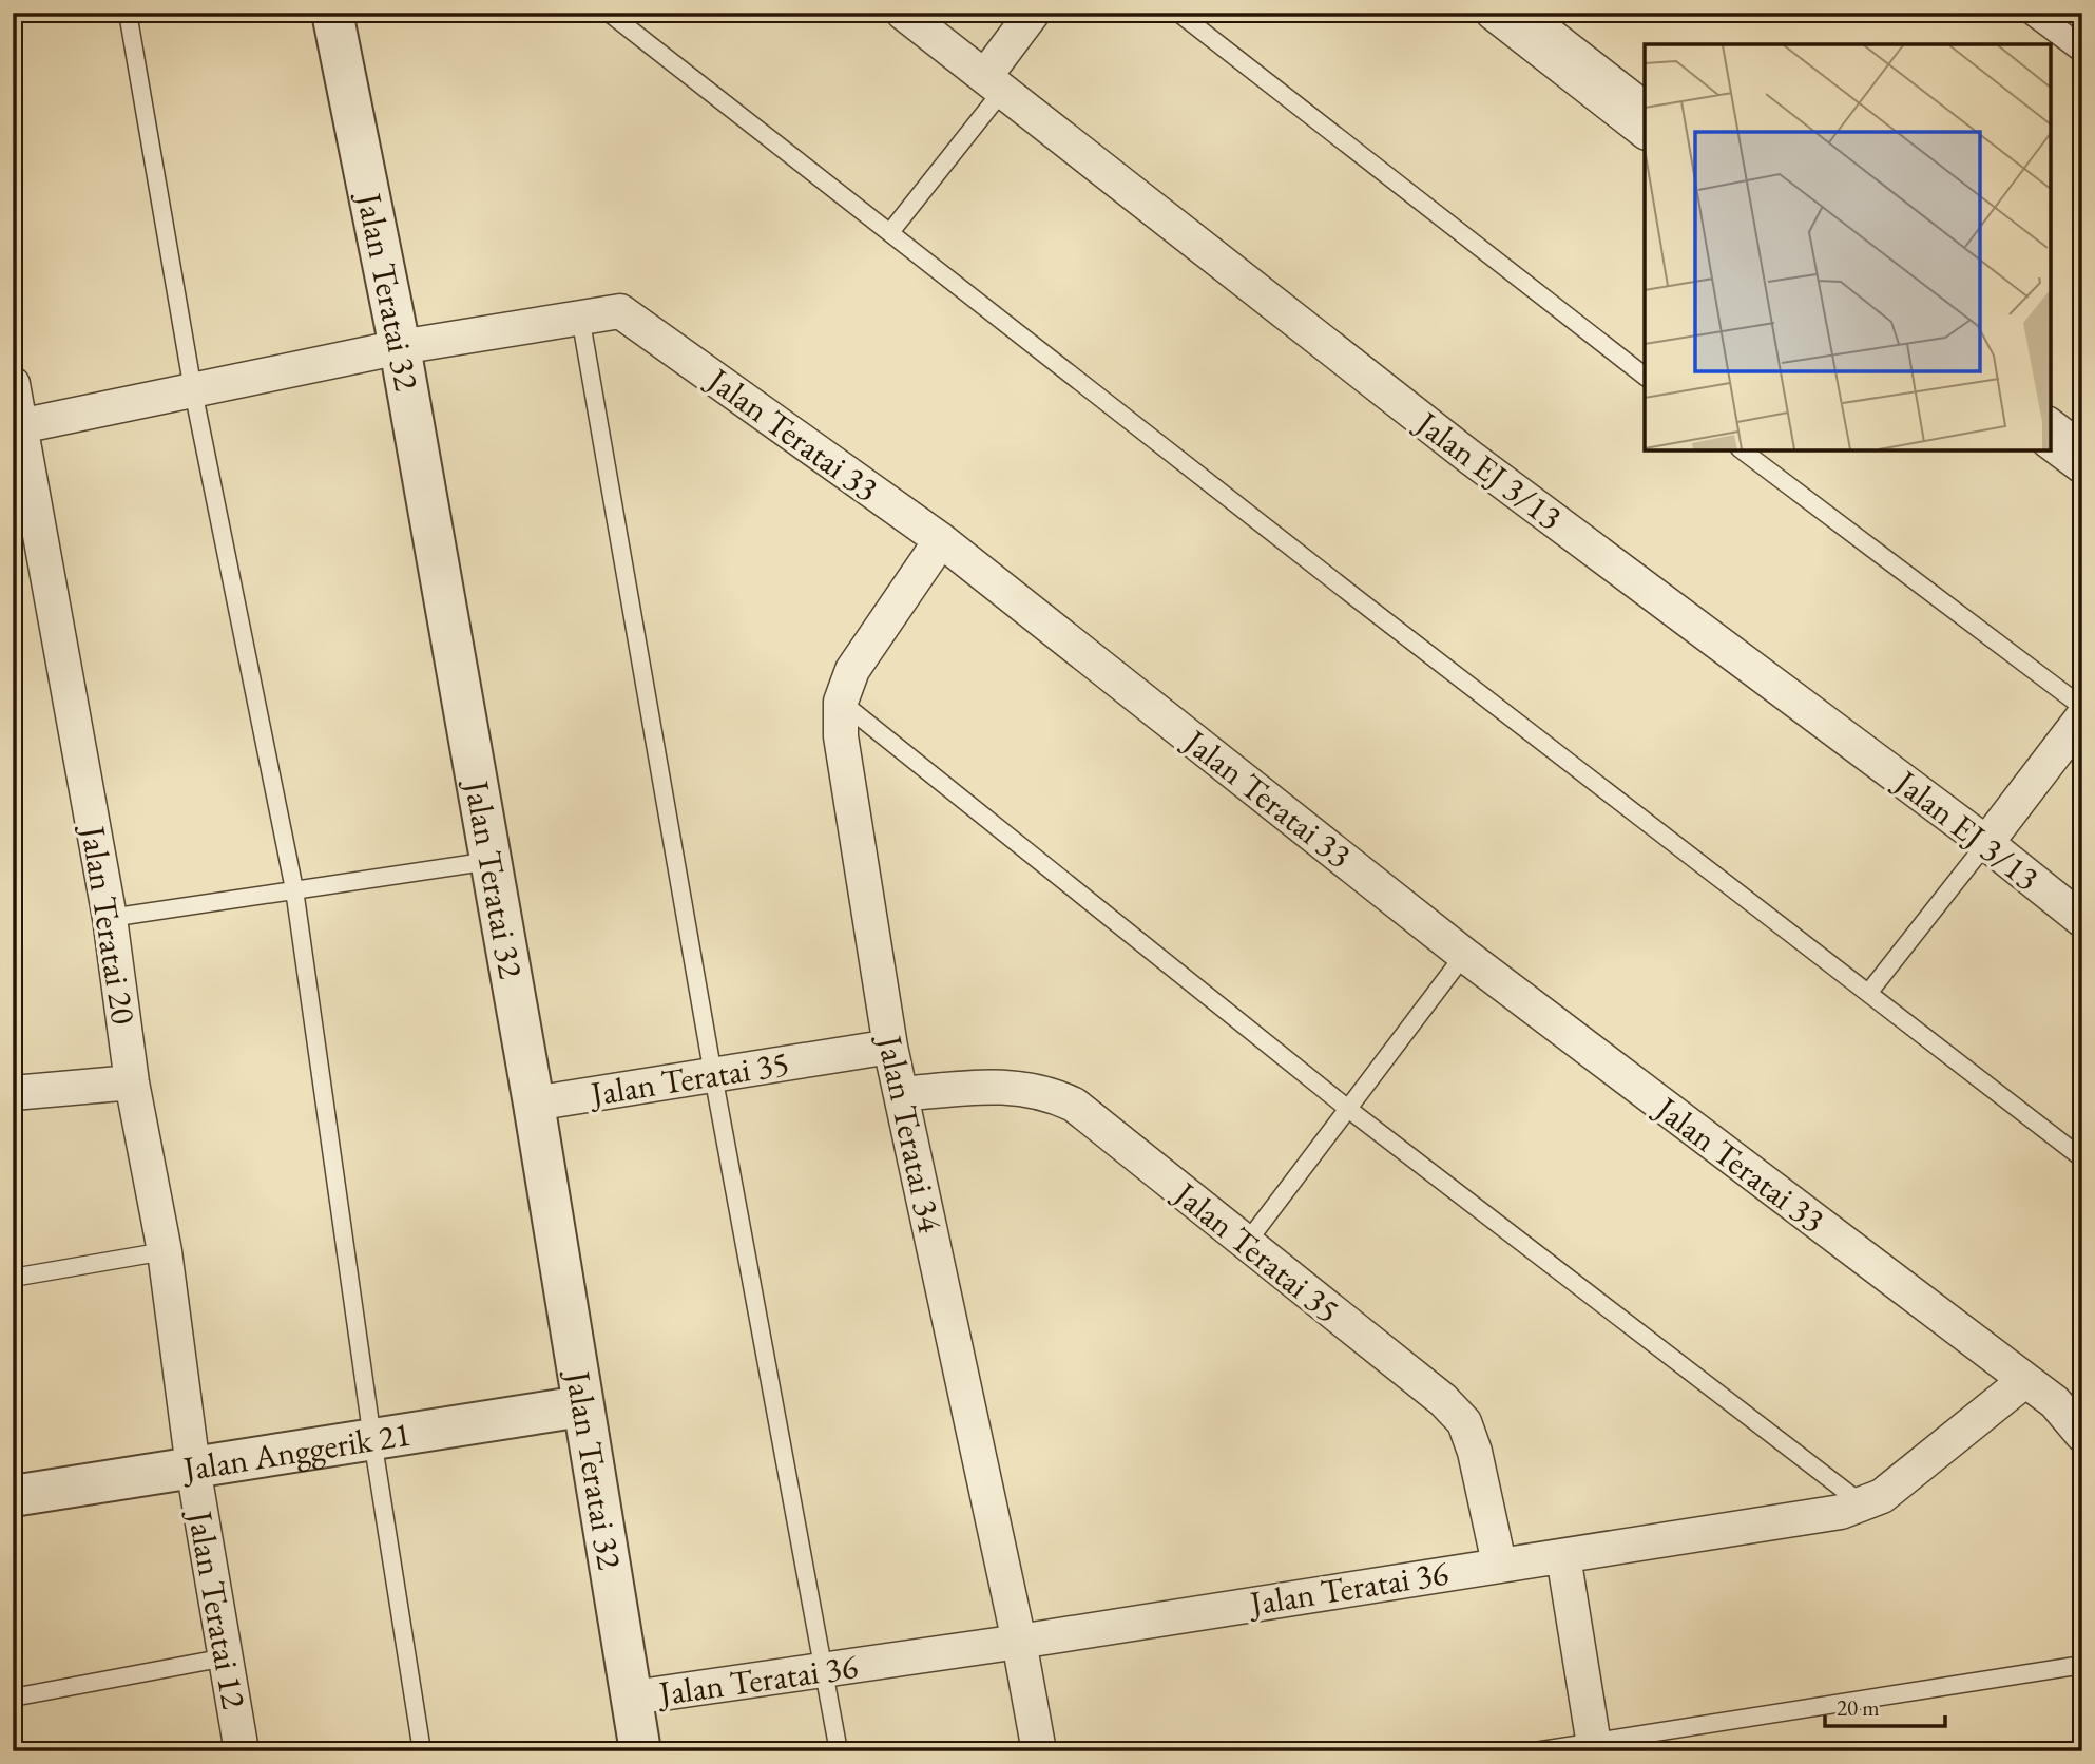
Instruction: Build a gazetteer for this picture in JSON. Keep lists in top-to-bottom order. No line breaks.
{"streets":{"street":["Jalan Teratai 32","Jalan Teratai 33","Jalan EJ 3/13","Jalan Teratai 20","Jalan Teratai 35","Jalan Teratai 34","Jalan Anggerik 21","Jalan Teratai 36","Jalan Teratai 12"]},"crossings":[["Jalan Teratai 32","Jalan Teratai 33"],["Jalan Teratai 32","Jalan Teratai 35"],["Jalan Teratai 32","Jalan Anggerik 21"],["Jalan Teratai 32","Jalan Teratai 36"],["Jalan Teratai 33","Jalan Teratai 20"],["Jalan Teratai 33","Jalan Teratai 34"],["Jalan Teratai 33","Jalan Teratai 36"],["Jalan Teratai 20","Jalan Anggerik 21"],["Jalan Teratai 20","Jalan Teratai 12"],["Jalan Teratai 35","Jalan Teratai 34"],["Jalan Teratai 35","Jalan Teratai 36"],["Jalan Teratai 34","Jalan Teratai 36"],["Jalan Anggerik 21","Jalan Teratai 12"]],"scale_bar":"20 m"}
